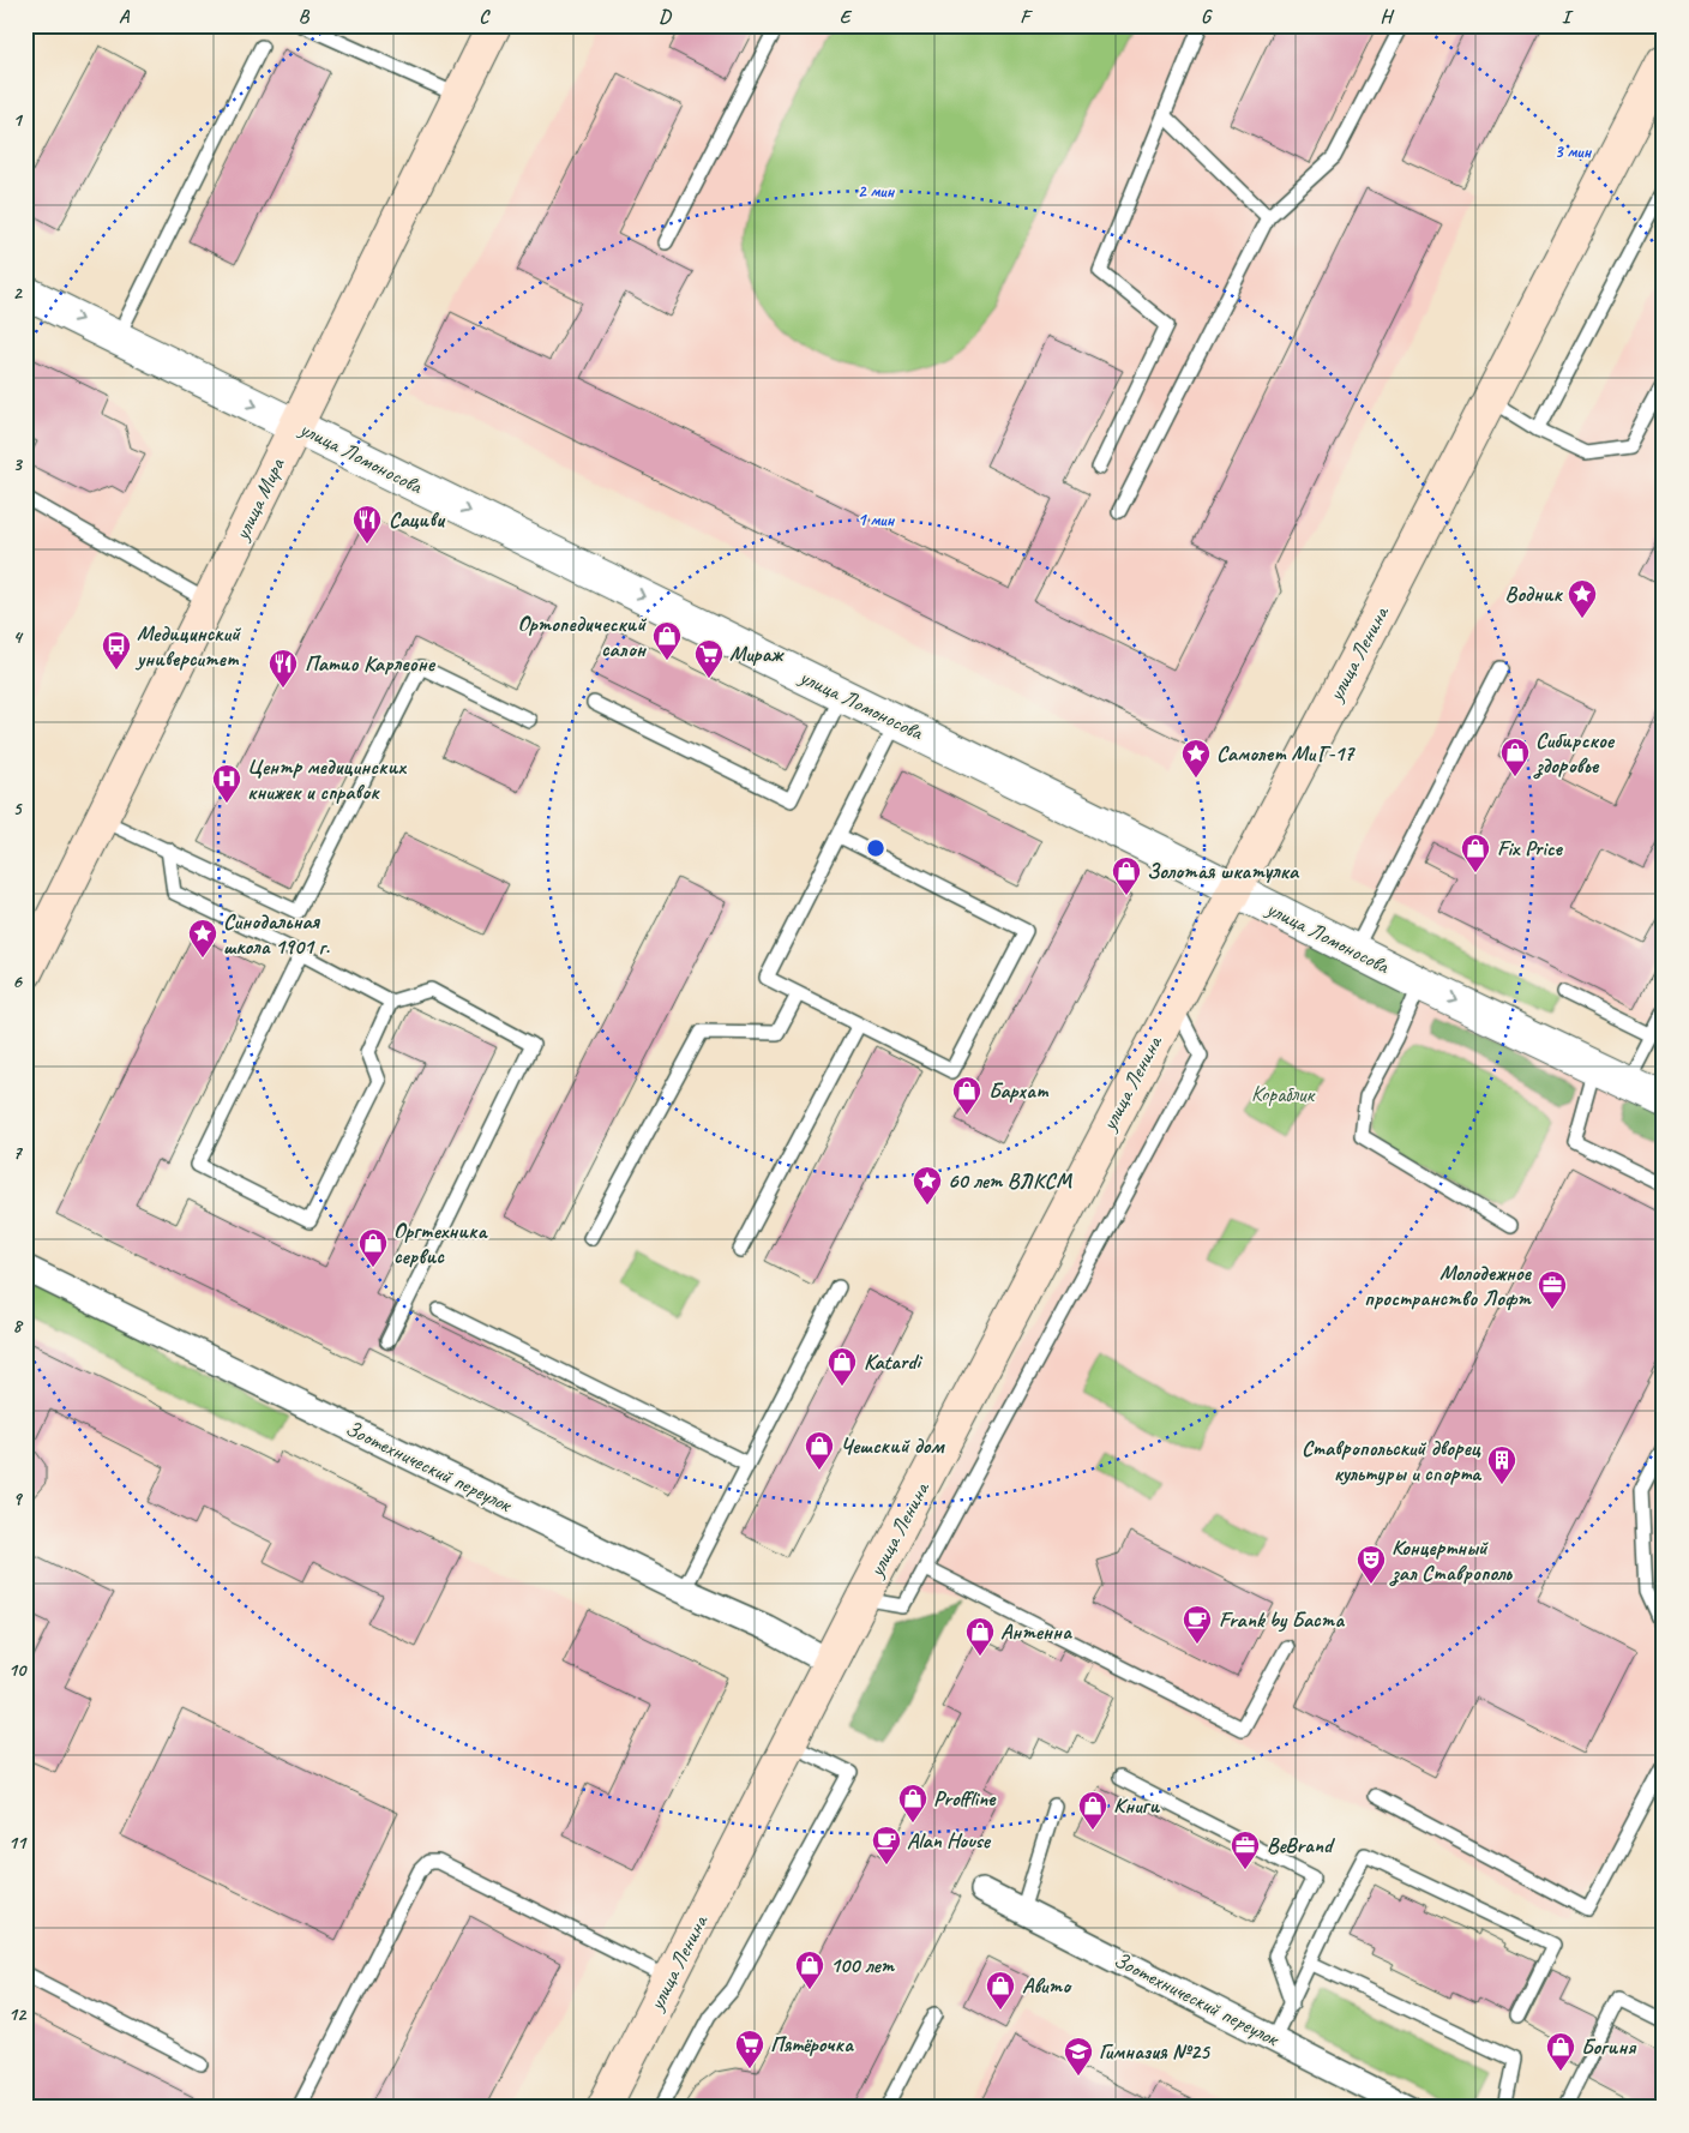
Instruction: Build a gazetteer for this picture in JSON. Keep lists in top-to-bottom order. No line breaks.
{"streets":{"main road":["улица Мира","улица Ленина"],"street":["улица Ломоносова","Зоотехнический переулок"]},"crossings":[["улица Ломоносова","улица Мира"],["улица Ломоносова","улица Ленина"],["улица Ленина","Зоотехнический переулок"]],"one_way":["улица Ломоносова"],"parks":["Кораблик"],"places":{"restaurant":["Сациви","Патио Карлеоне"],"place":["Водник","Самолет МиГ-17","Синодальная школа 1901 г.","60 лет ВЛКСМ"],"shop":["Ортопедический салон","Сибирское здоровье","Fix Price","Золотая шкатулка","Бархат","Оргтехника сервис","Katardi","Чешский дом","Антенна","Proffline","Книги","100 лет","Авито","Богиня"],"bus stop":["Медицинский университет"],"supermarket":["Мираж","Пятёрочка"],"hospital":["Центр медицинских книжек и справок"],"office":["Молодежное пространство Лофт","BeBrand"],"building":["Ставропольский дворец культуры и спорта"],"theatre":["Концертный зал Ставрополь"],"cafe":["Frank by Баста","Alan House"],"school or university":["Гимназия №25"]},"grid":{"columns":["A","B","C","D","E","F","G","H","I"],"rows":["1","2","3","4","5","6","7","8","9","10","11","12"]},"rings":["3 мин","2 мин","1 мин"]}
